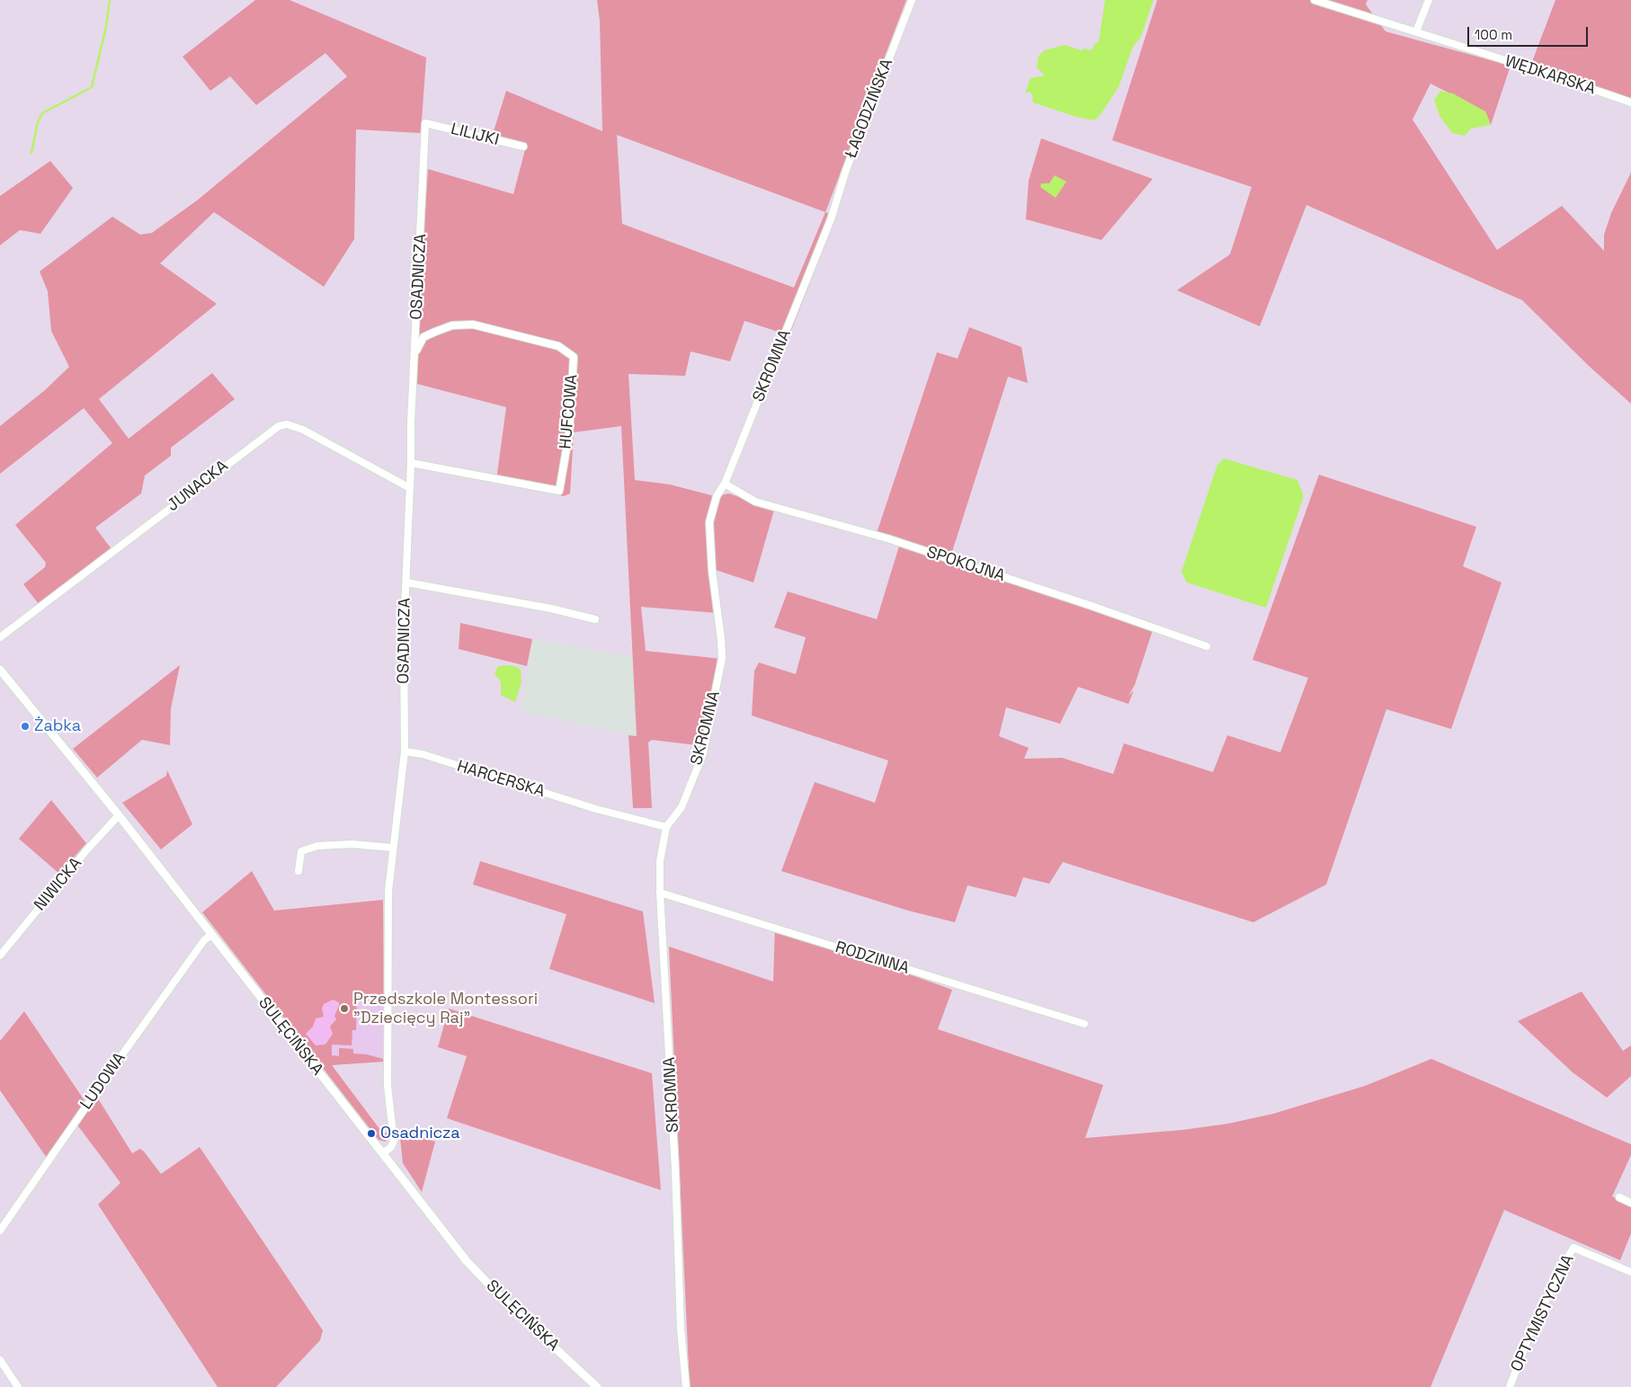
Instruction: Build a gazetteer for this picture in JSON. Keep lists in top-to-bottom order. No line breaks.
{"streets":{"street":["WĘDKARSKA","ŁAGODZIŃSKA","LILIJKI","OSADNICZA","SKROMNA","HUFCOWA","JUNACKA","SPOKOJNA","HARCERSKA","NIWICKA","RODZINNA","SULĘCIŃSKA","LUDOWA","OPTYMISTYCZNA"]},"crossings":[["ŁAGODZIŃSKA","SKROMNA"],["LILIJKI","OSADNICZA"],["OSADNICZA","HUFCOWA"],["OSADNICZA","JUNACKA"],["OSADNICZA","HARCERSKA"],["OSADNICZA","SULĘCIŃSKA"],["SKROMNA","SPOKOJNA"],["SKROMNA","HARCERSKA"],["SKROMNA","RODZINNA"],["NIWICKA","SULĘCIŃSKA"],["SULĘCIŃSKA","LUDOWA"]],"places":["Żabka","Przedszkole Montessori \"Dziecięcy Raj\"","Osadnicza"],"scale_bar":"100 m"}
